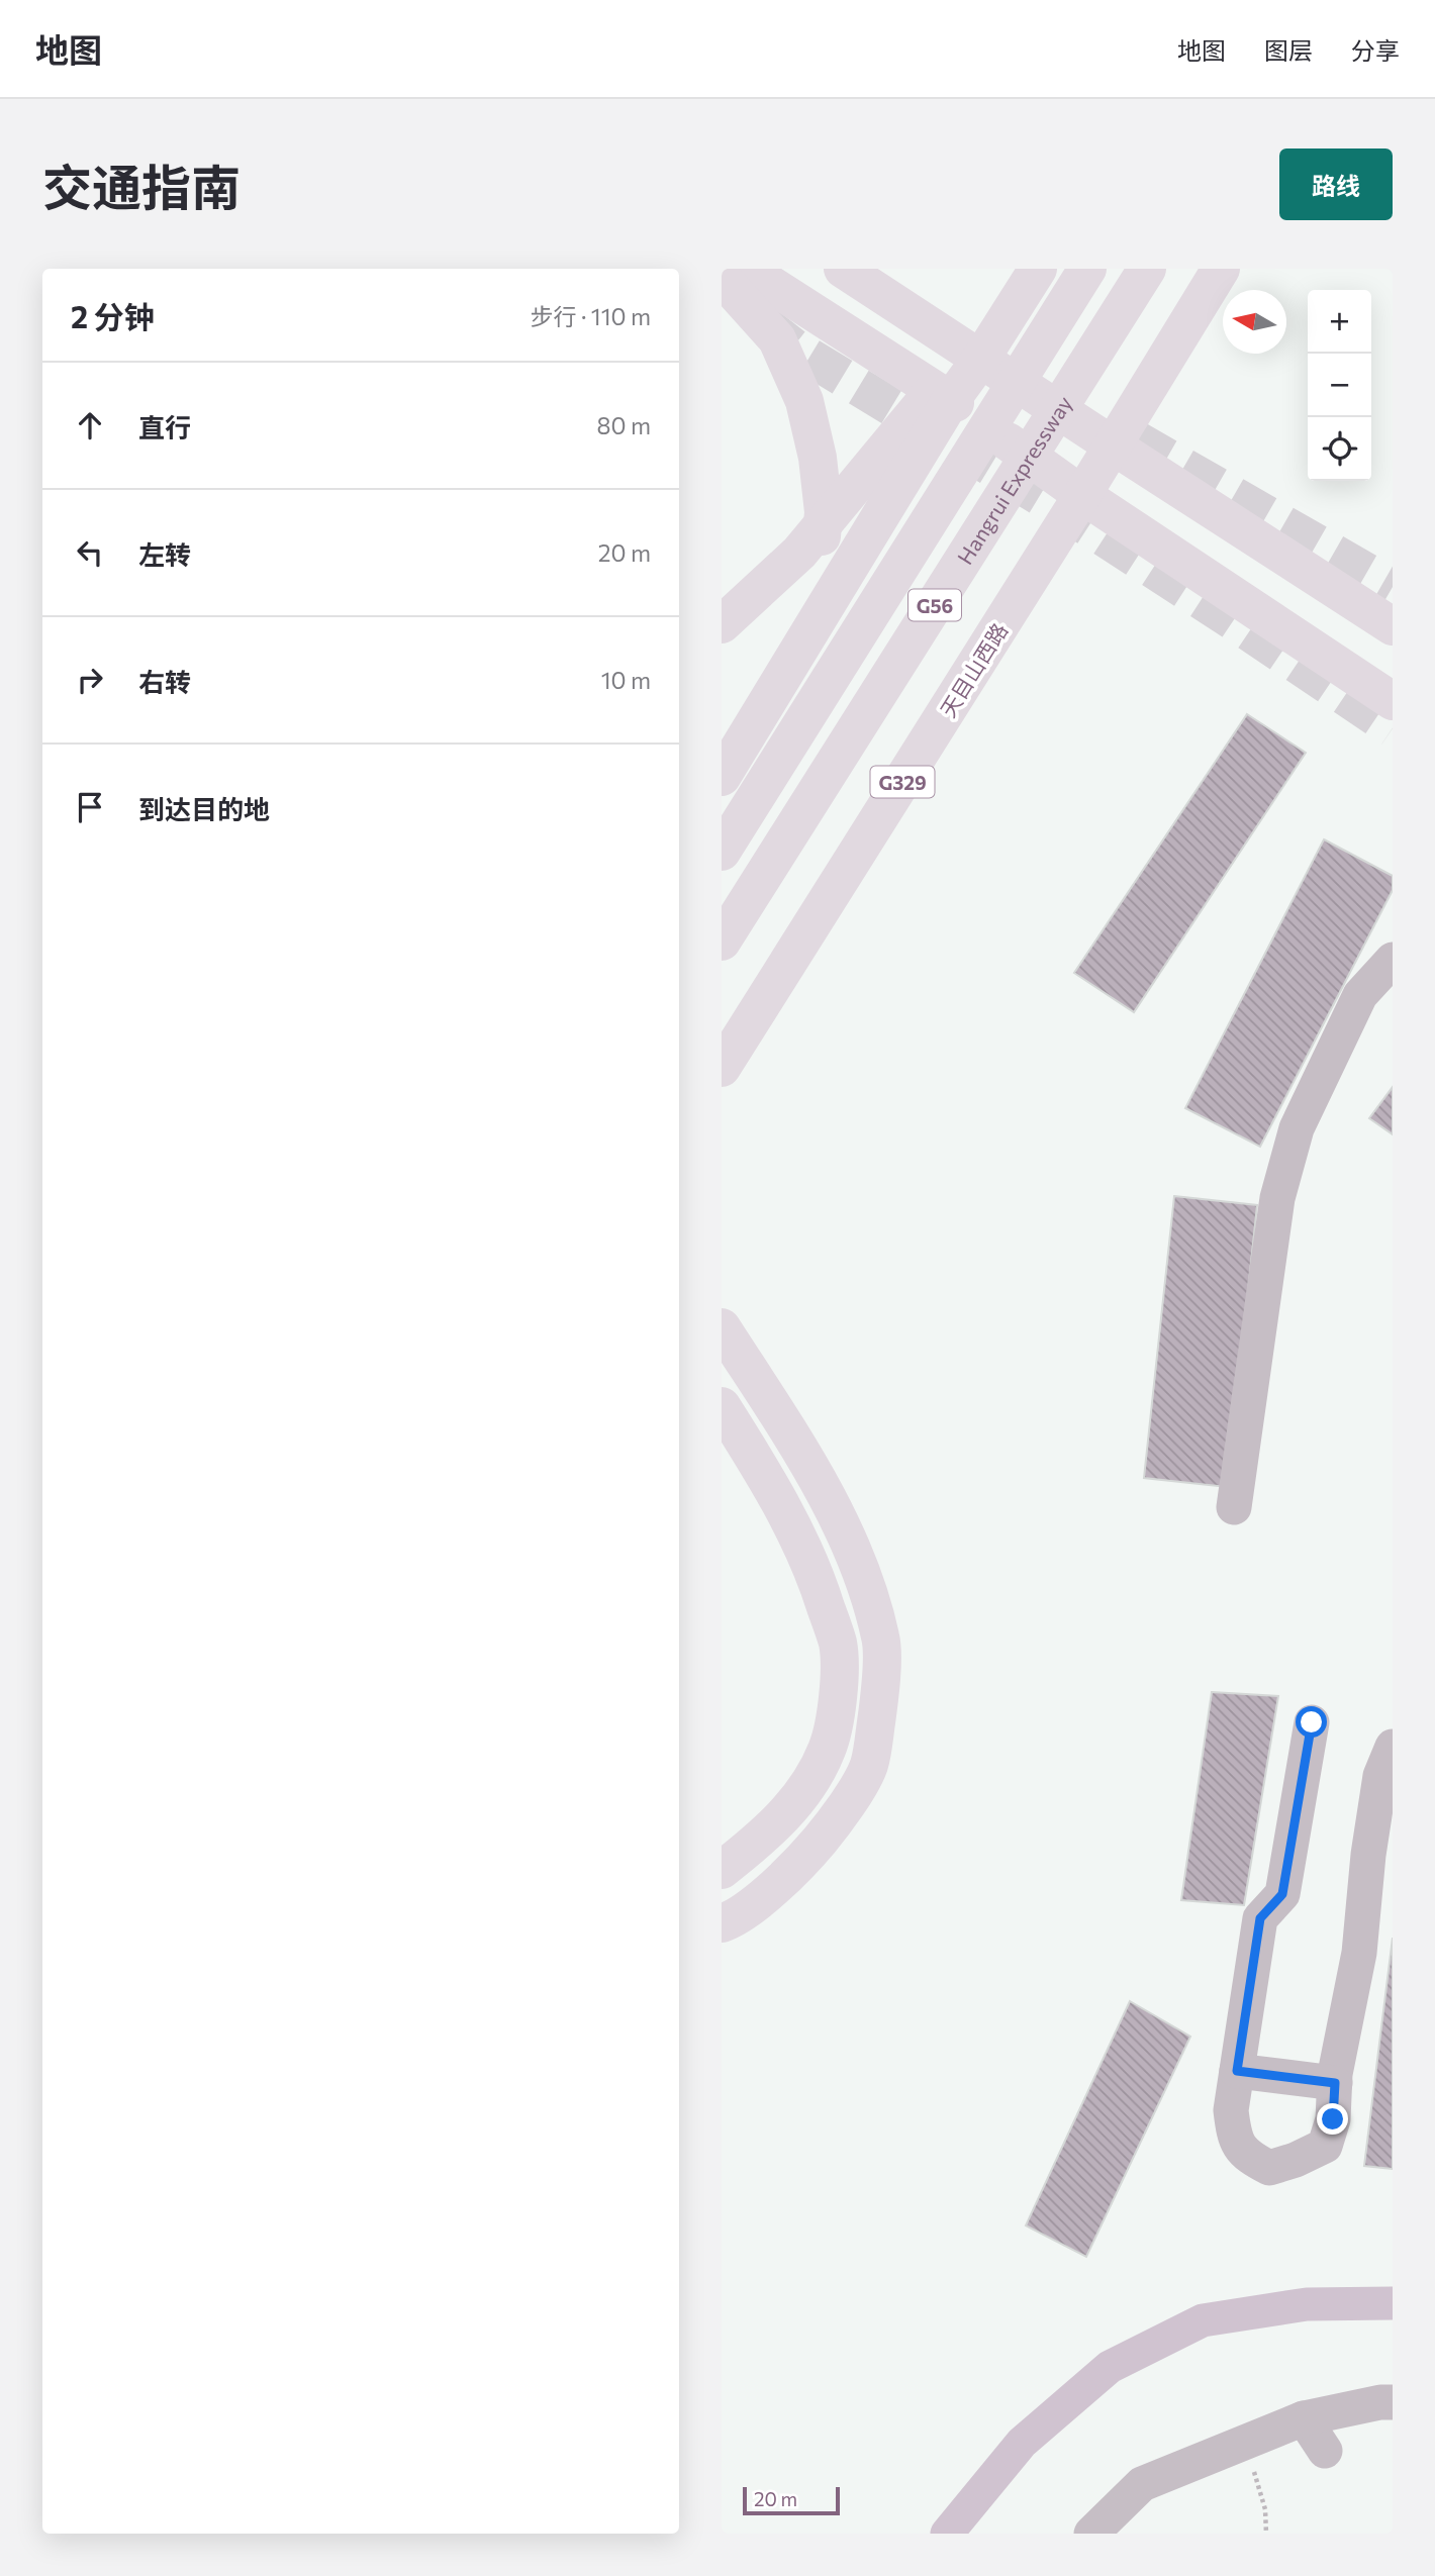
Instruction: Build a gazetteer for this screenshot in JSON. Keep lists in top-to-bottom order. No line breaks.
{"streets":{"main road":["Hangrui Expressway","G56","天目山西路","G329"]},"scale_bar":"20 m","north":"left","page":{"header":"地图","nav":["地图","图层","分享"],"title":"交通指南","buttons":"路线","heading":["2 分钟","步行 · 110 m"],"map_buttons":["+","−"],"list":[["直行","80 m"],["左转","20 m"],["右转","10 m"],"到达目的地"],"scale":"20 m"}}
